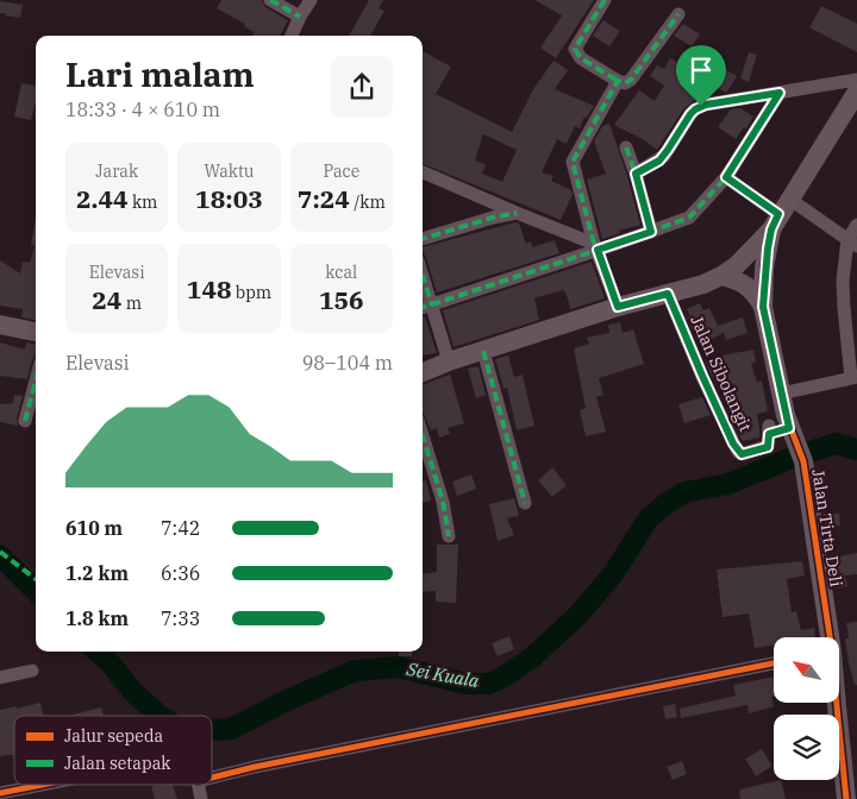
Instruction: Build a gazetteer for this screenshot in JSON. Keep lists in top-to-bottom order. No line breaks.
{"streets":{"street":["Jalan Sibolangit","Jalan Tirta Deli"]},"crossings":[["Jalan Sibolangit","Jalan Tirta Deli"]],"water":["Sei Kuala"],"legend":["Jalur sepeda","Jalan setapak"],"north":"top left","page":{"heading":["Lari malam","18:33 · 4 × 610 m"],"stats":[["Jarak","2.44 km"],["Waktu","18:03"],["Pace","7:24 /km"],["Elevasi","24 m"],["148 bpm"],["kcal","156"]],"chart":["Elevasi","98–104 m"],"list":[{"name":"610 m","note":"7:42"},{"name":"1.2 km","note":"6:36"},{"name":"1.8 km","note":"7:33"}]}}
